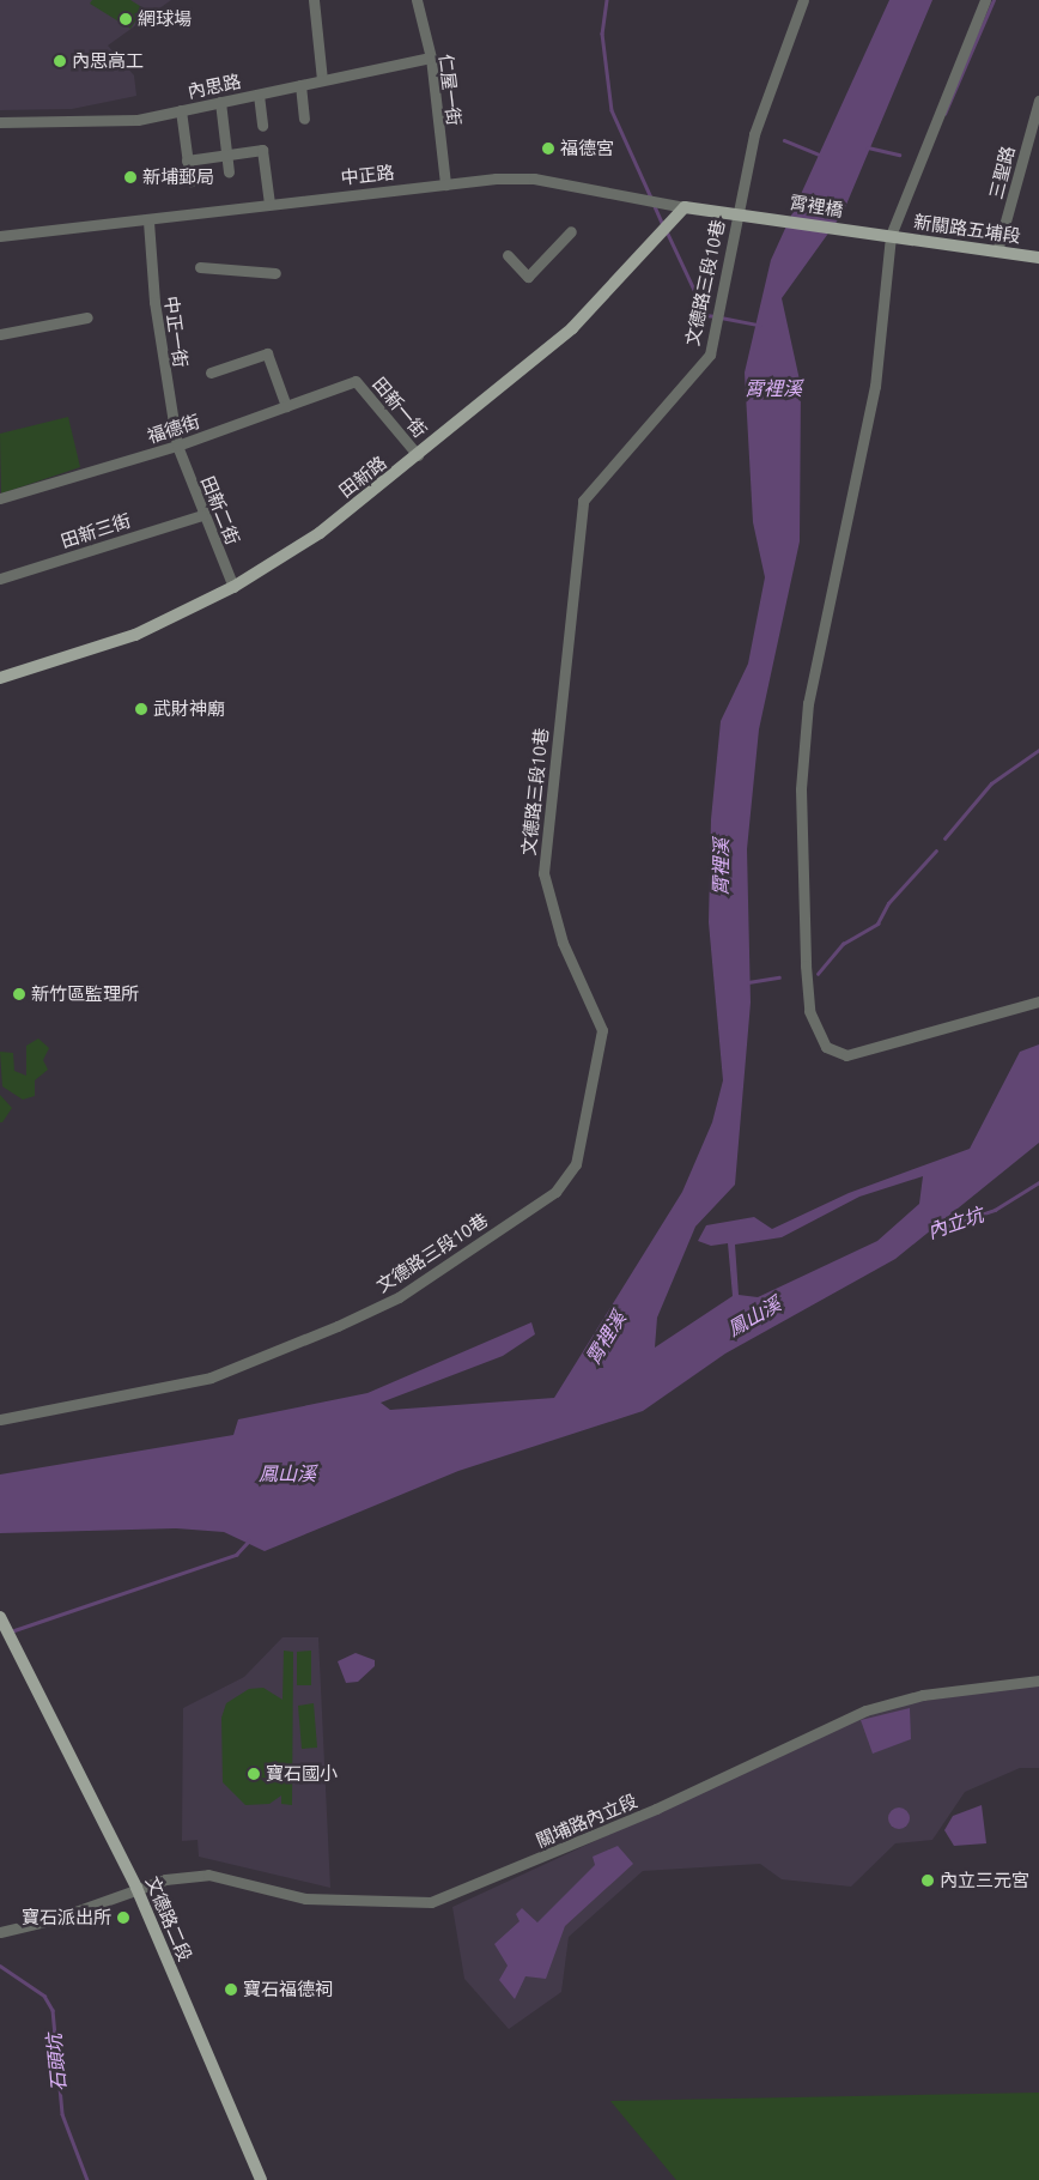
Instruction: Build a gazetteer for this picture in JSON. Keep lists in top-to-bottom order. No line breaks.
{"streets":{"main road":["中正路","霄裡橋","新關路五埔段","田新路","文德路二段"],"street":["內思路","仁屋一街","三聖路","文德路三段10巷","中正一街","田新一街","福德街","田新二街","田新三街","關埔路內立段"]},"crossings":[["內思路","仁屋一街"],["仁屋一街","中正路"],["三聖路","新關路五埔段"],["中正路","霄裡橋"],["中正路","文德路三段10巷"],["中正路","中正一街"],["中正路","田新路"],["霄裡橋","新關路五埔段"],["霄裡橋","文德路三段10巷"],["中正一街","福德街"],["中正一街","田新二街"],["田新一街","福德街"],["田新一街","田新路"],["福德街","田新二街"],["田新路","田新二街"],["田新二街","田新三街"],["關埔路內立段","文德路二段"]],"water":["霄裡溪","內立坑","鳳山溪","石頭坑"],"places":["網球場","內思高工","福德宮","新埔郵局","武財神廟","新竹區監理所","寶石國小","內立三元宮","寶石派出所","寶石福德祠"]}
